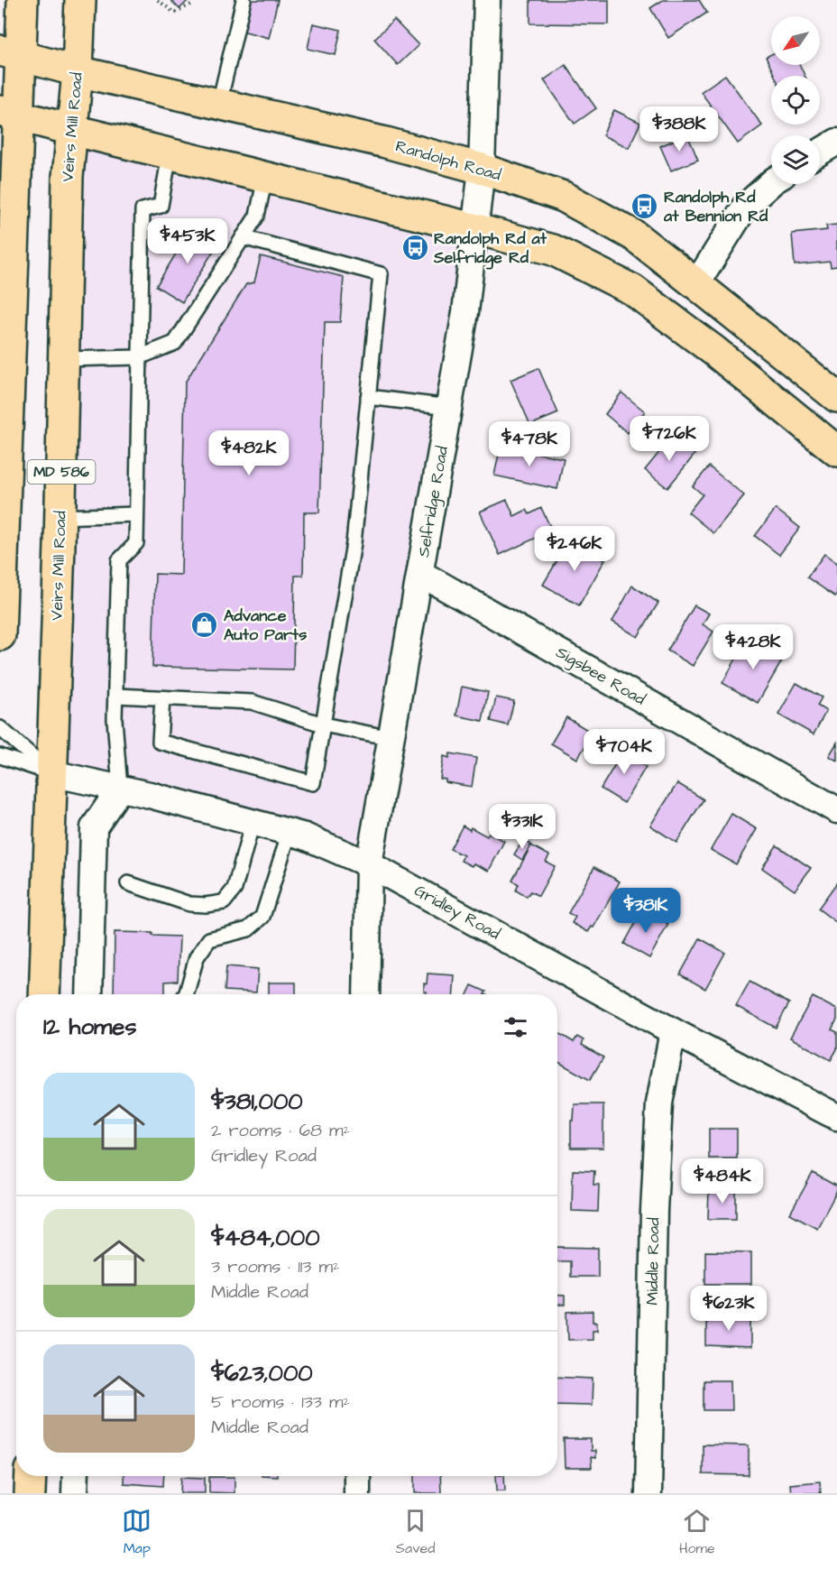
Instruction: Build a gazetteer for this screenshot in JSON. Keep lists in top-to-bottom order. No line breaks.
{"streets":{"main road":["Veirs Mill Road","Randolph Road","MD 586"],"street":["Selfridge Road","Sigsbee Road","Gridley Road","Middle Road"]},"crossings":[["Veirs Mill Road","Randolph Road"],["Veirs Mill Road","Gridley Road"],["Randolph Road","MD 586"],["Randolph Road","Selfridge Road"],["Selfridge Road","Sigsbee Road"],["Selfridge Road","Gridley Road"],["Gridley Road","Middle Road"]],"places":{"bus stop":["Randolph Rd at Bennion Rd","Randolph Rd at Selfridge Rd"],"shop":["Advance Auto Parts"]},"north":"bottom left","page":{"price":["$388K","$453K","$726K","$478K","$482K","$246K","$428K","$704K","$331K","$381K","$484K","$623K"],"heading":"12 homes","list":[{"name":"$381,000","note":"2 rooms · 68 m² · Gridley Road"},{"name":"$484,000","note":"3 rooms · 113 m² · Middle Road"},{"name":"$623,000","note":"5 rooms · 133 m² · Middle Road"}],"tabs":["Map","Saved","Home"]}}
